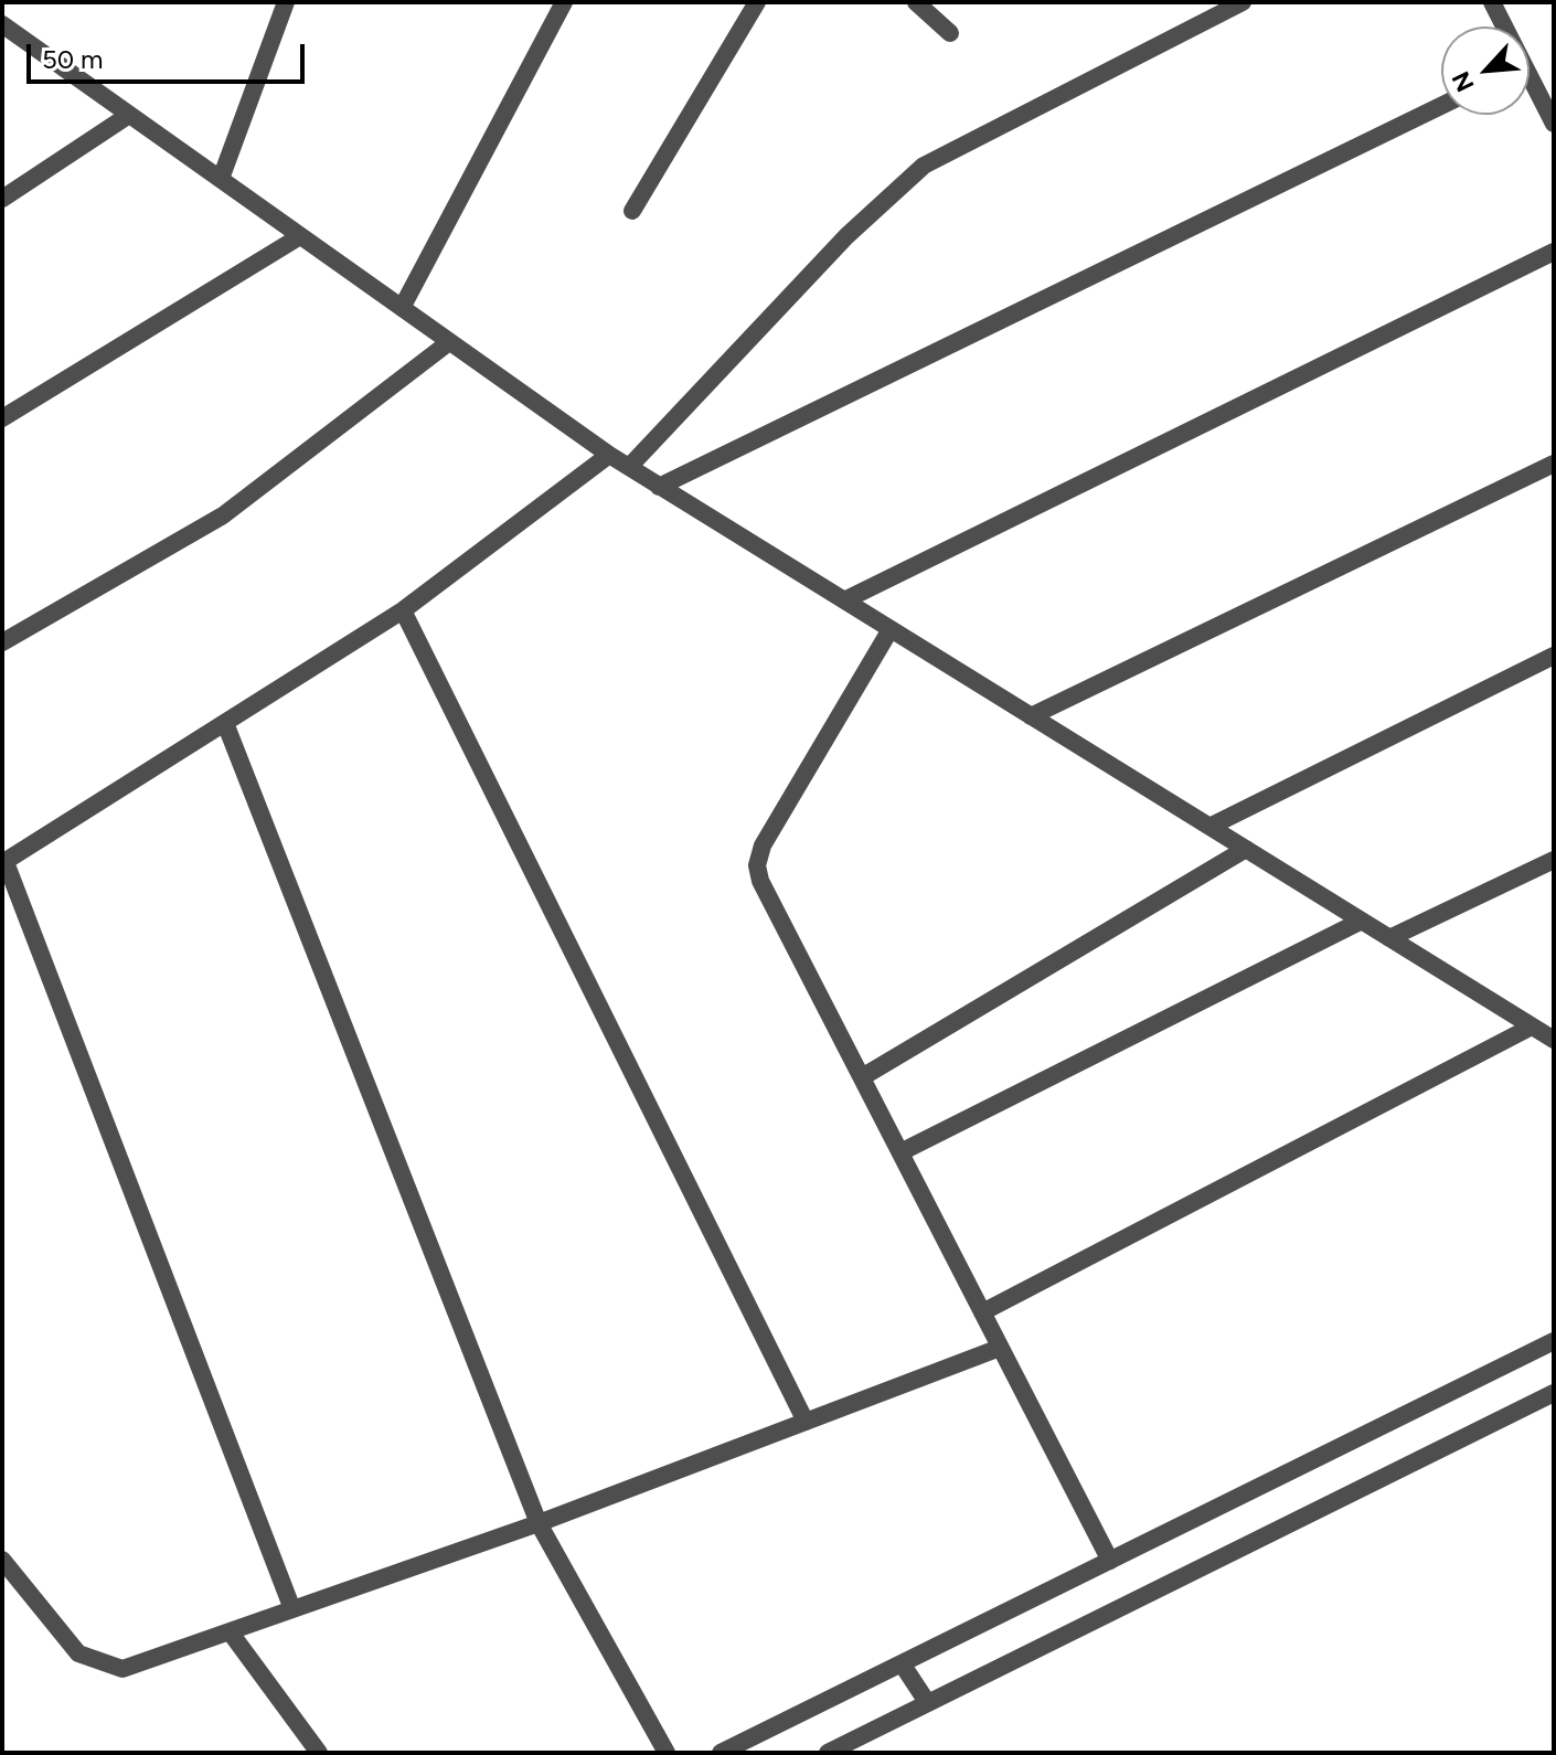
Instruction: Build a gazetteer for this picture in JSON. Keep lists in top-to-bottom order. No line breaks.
{"scale_bar":"50 m","north":"bottom left"}
